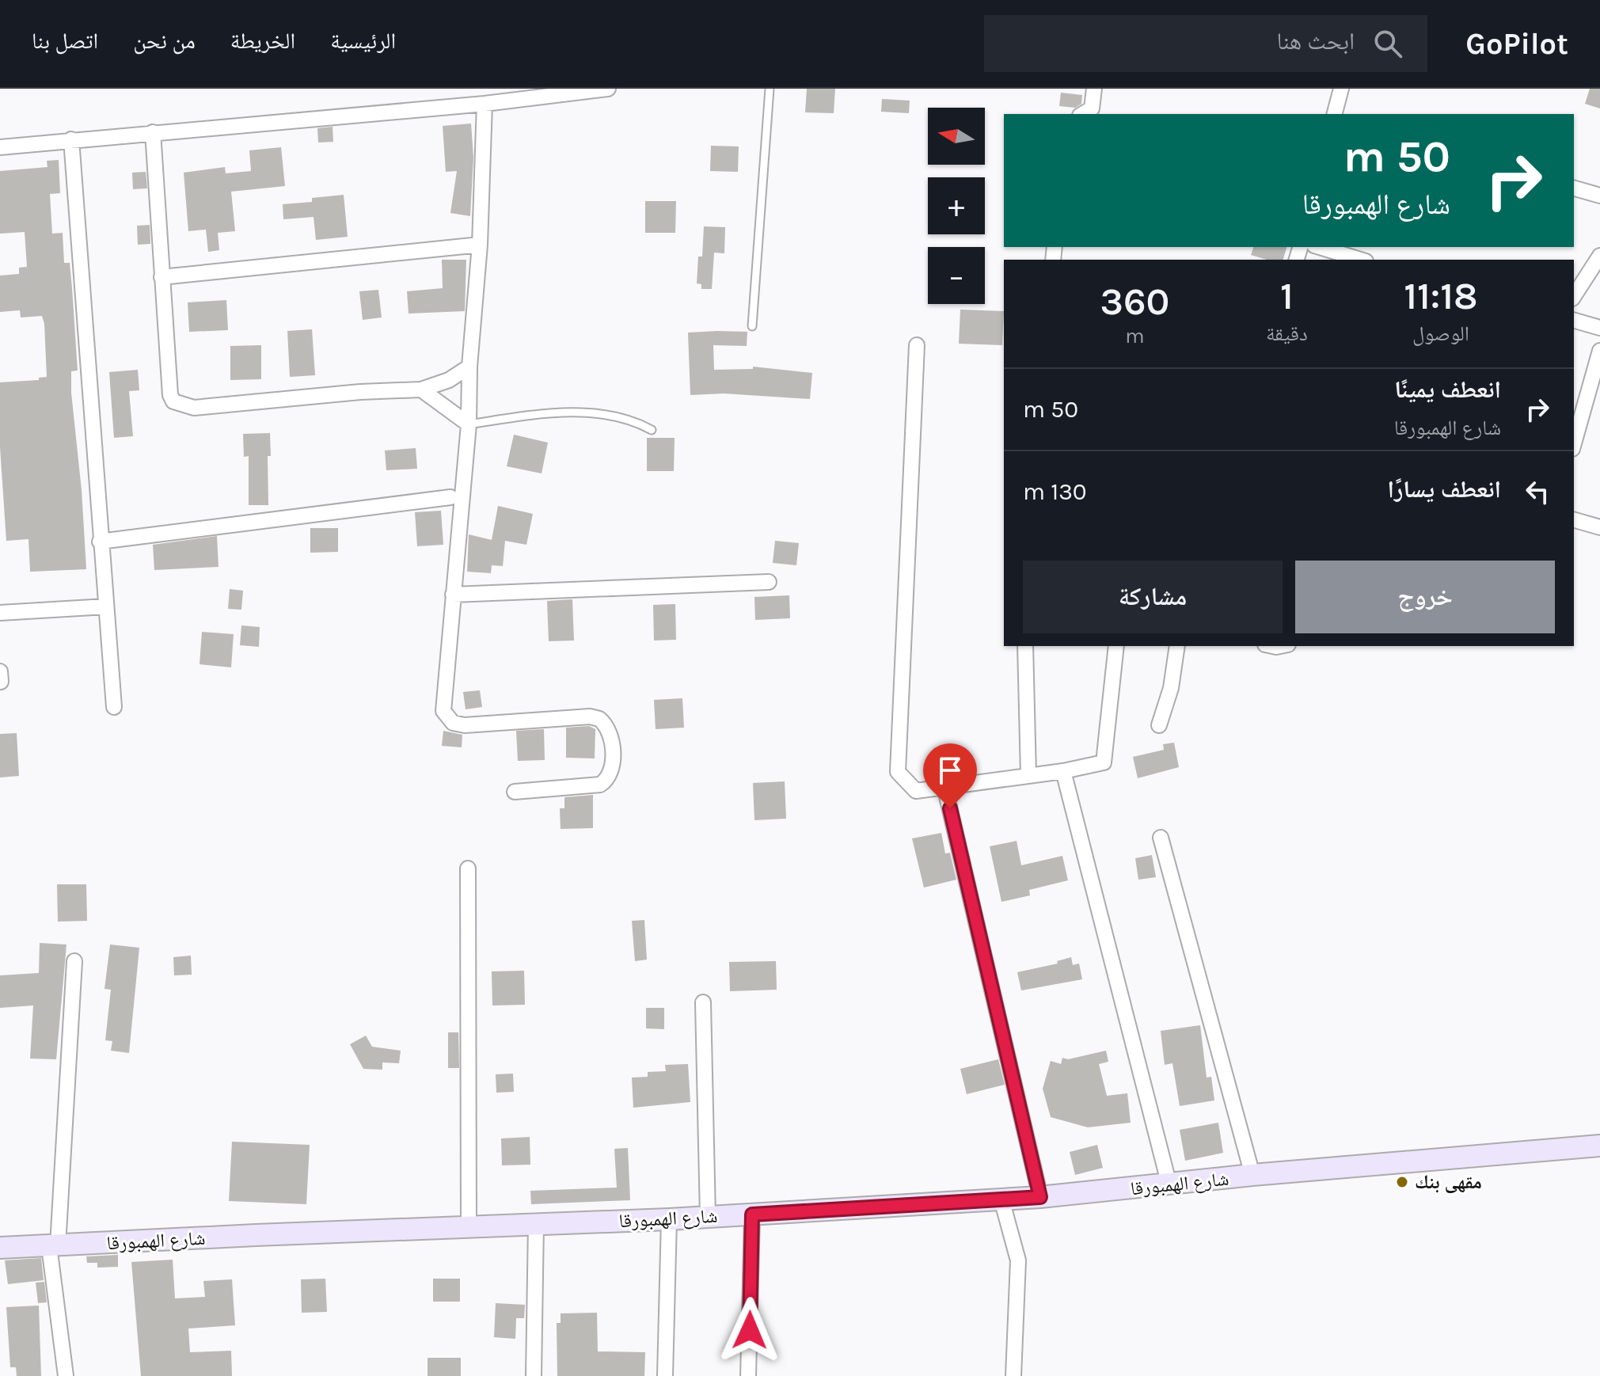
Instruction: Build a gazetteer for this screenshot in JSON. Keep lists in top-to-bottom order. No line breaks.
{"streets":{"street":["شارع الهمبورقا"]},"places":["مقهى بنك"],"north":"left","page":{"header":"GoPilot","search":"ابحث هنا","nav":["الرئيسية","الخريطة","من نحن","اتصل بنا"],"map_buttons":["+","−"],"turn":["50 m","شارع الهمبورقا"],"eta":["11:18","الوصول","1","دقيقة","360","m"],"list":[{"name":"انعطف يمينًا","note":"شارع الهمبورقا","value":"50 m"},{"name":"انعطف يسارًا","value":"130 m"}],"buttons":["خروج","مشاركة"]}}
